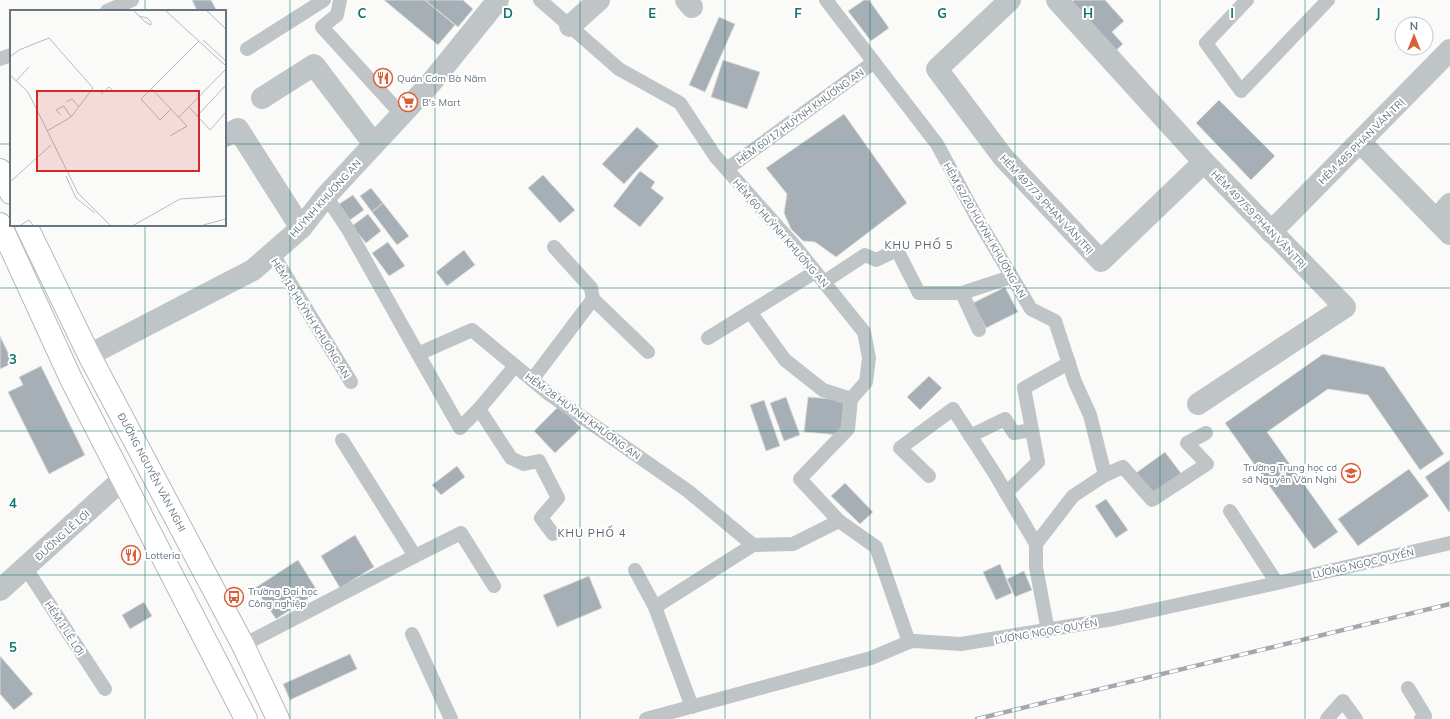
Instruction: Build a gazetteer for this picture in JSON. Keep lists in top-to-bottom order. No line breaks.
{"streets":{"main road":["ĐƯỜNG NGUYỄN VĂN NGHI"],"street":["HẺM 485 PHAN VĂN TRỊ","HUỲNH KHƯƠNG AN","HẺM 497/73 PHAN VĂN TRỊ","HẺM 497/59 PHAN VĂN TRỊ","ĐƯỜNG LÊ LỢI"],"lane":["HẺM 60/17 HUỲNH KHƯƠNG AN","HẺM 62/20 HUỲNH KHƯƠNG AN","HẺM 60 HUỲNH KHƯƠNG AN","HẺM 18 HUỲNH KHƯƠNG AN","HẺM 28 HUỲNH KHƯƠNG AN","LƯƠNG NGỌC QUYẾN","HẺM 1 LÊ LỢI"]},"crossings":[["HẺM 60/17 HUỲNH KHƯƠNG AN","HẺM 62/20 HUỲNH KHƯƠNG AN"],["HẺM 60/17 HUỲNH KHƯƠNG AN","HẺM 60 HUỲNH KHƯƠNG AN"],["HẺM 485 PHAN VĂN TRỊ","HẺM 497/59 PHAN VĂN TRỊ"],["HUỲNH KHƯƠNG AN","HẺM 18 HUỲNH KHƯƠNG AN"],["HUỲNH KHƯƠNG AN","ĐƯỜNG NGUYỄN VĂN NGHI"],["HẺM 497/73 PHAN VĂN TRỊ","HẺM 497/59 PHAN VĂN TRỊ"],["ĐƯỜNG LÊ LỢI","HẺM 1 LÊ LỢI"]],"districts":["KHU PHỐ 5","KHU PHỐ 4"],"places":{"restaurant":["Quán Cơm Bà Năm","Lotteria"],"supermarket":["B's Mart"],"school or university":["Trường Trung học cơ sở Nguyễn Văn Nghi"],"bus stop":["Trường Đại học Công nghiệp"]},"north":"top","grid":{"columns":["C","D","E","F","G","H","I","J"],"rows":["3","4","5"]}}
